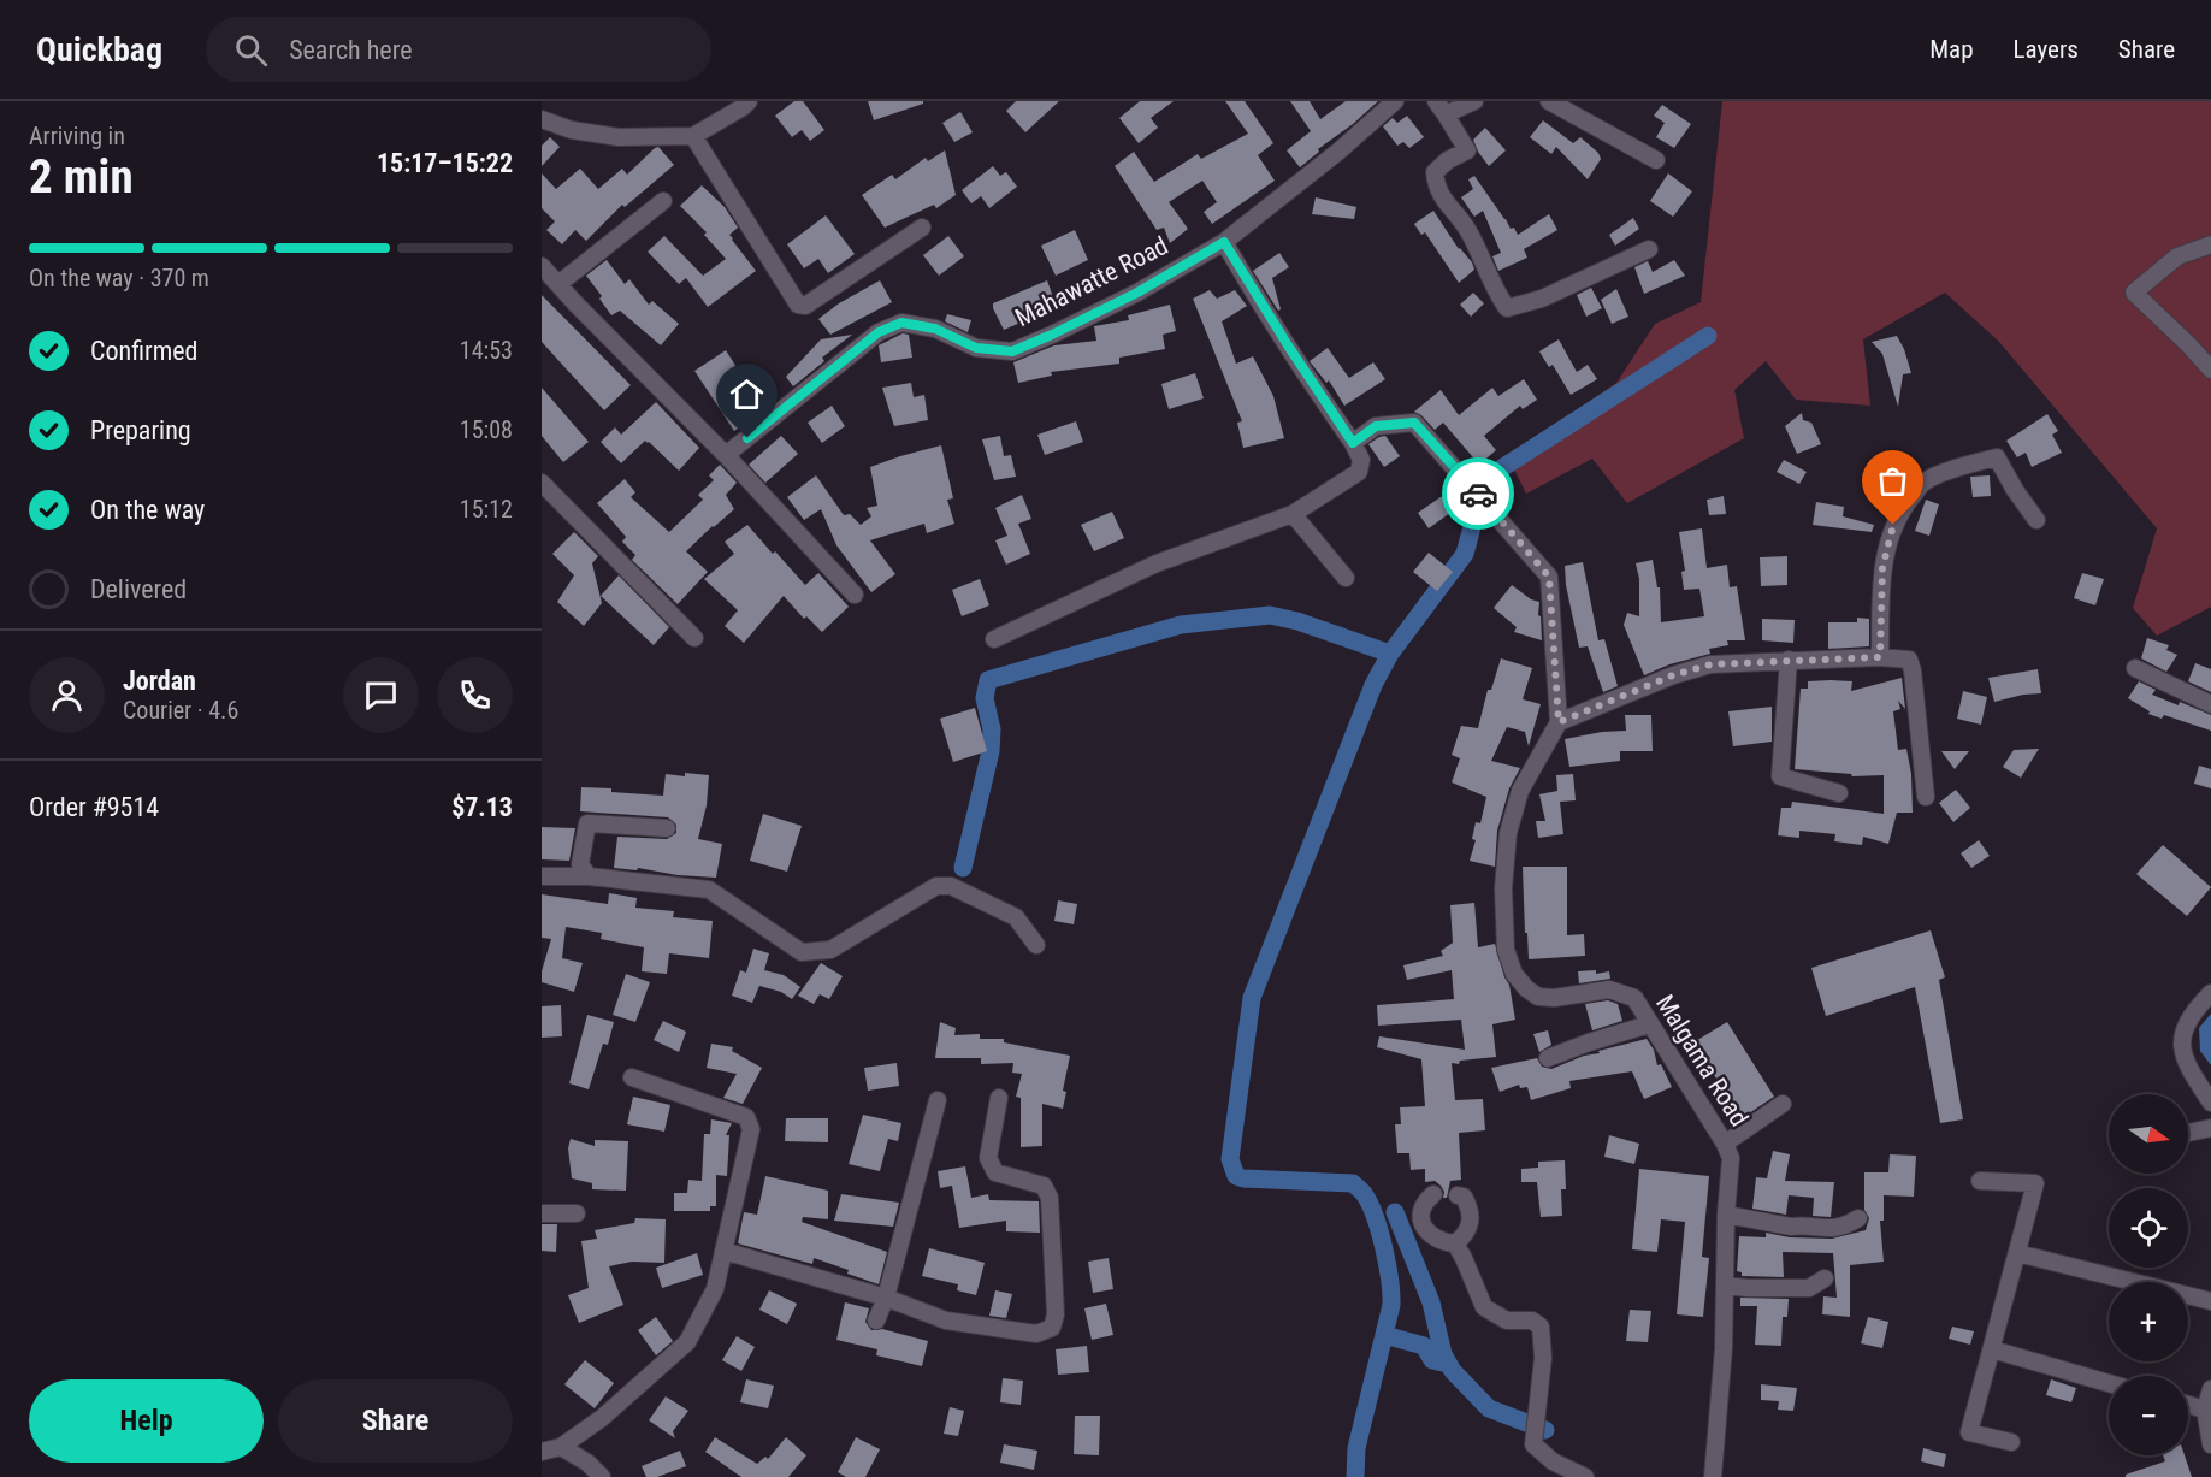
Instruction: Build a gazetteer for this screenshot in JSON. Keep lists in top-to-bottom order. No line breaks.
{"streets":{"street":["Mahawatte Road","Malgama Road"]},"north":"right","page":{"header":"Quickbag","search":"Search here","nav":["Map","Layers","Share"],"heading":["2 min","Arriving in","15:17–15:22"],"panel":["Jordan","Courier · 4.6","Order #9514","$7.13"],"bar":"On the way · 370 m","list":[["Confirmed","14:53"],["Preparing","15:08"],["On the way","15:12"],"Delivered"],"map_buttons":["+","−"],"buttons":["Help","Share"]}}
